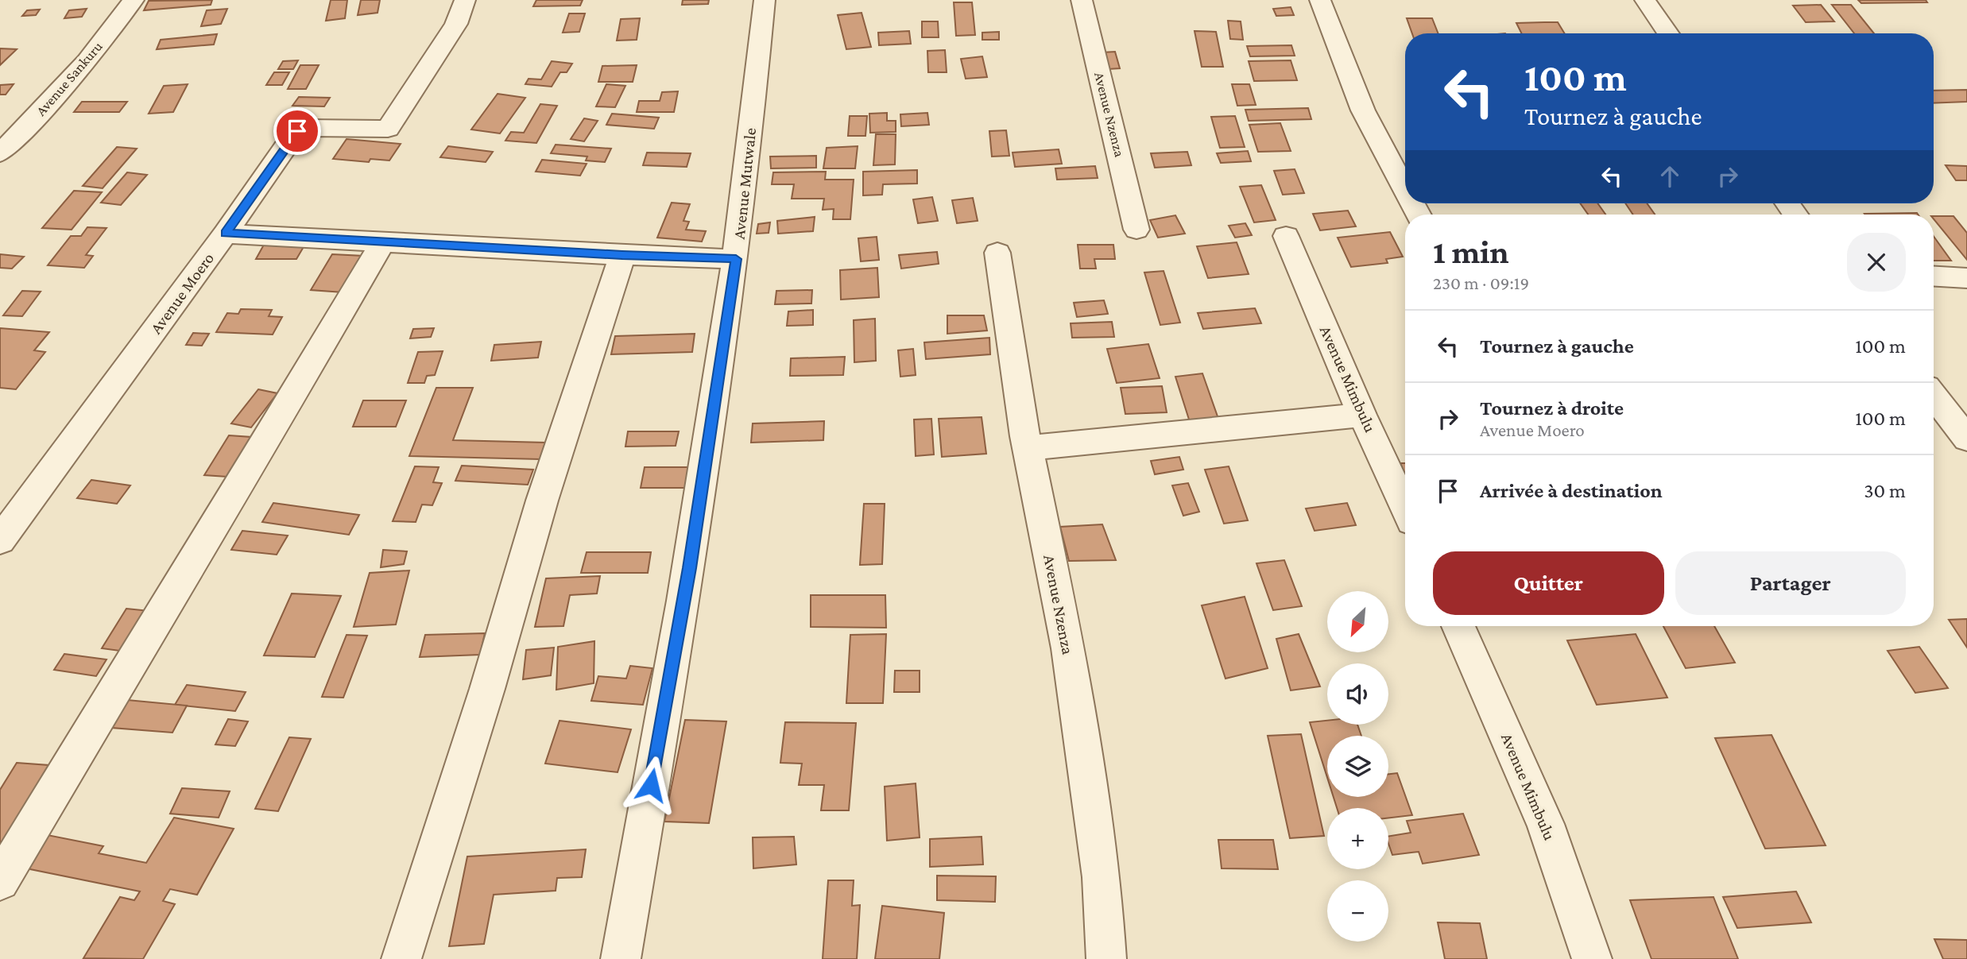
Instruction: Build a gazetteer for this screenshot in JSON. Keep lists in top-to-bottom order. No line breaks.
{"streets":{"street":["Avenue Sankuru","Avenue Nzenza","Avenue Mutwale","Avenue Moero","Avenue Mimbulu"]},"north":"bottom left","page":{"turn":["100 m","Tournez à gauche"],"heading":["1 min","230 m · 09:19"],"list":[{"name":"Tournez à gauche","value":"100 m"},{"name":"Tournez à droite","note":"Avenue Moero","value":"100 m"},{"name":"Arrivée à destination","value":"30 m"}],"buttons":["Quitter","Partager"],"map_buttons":["+","−"]}}
